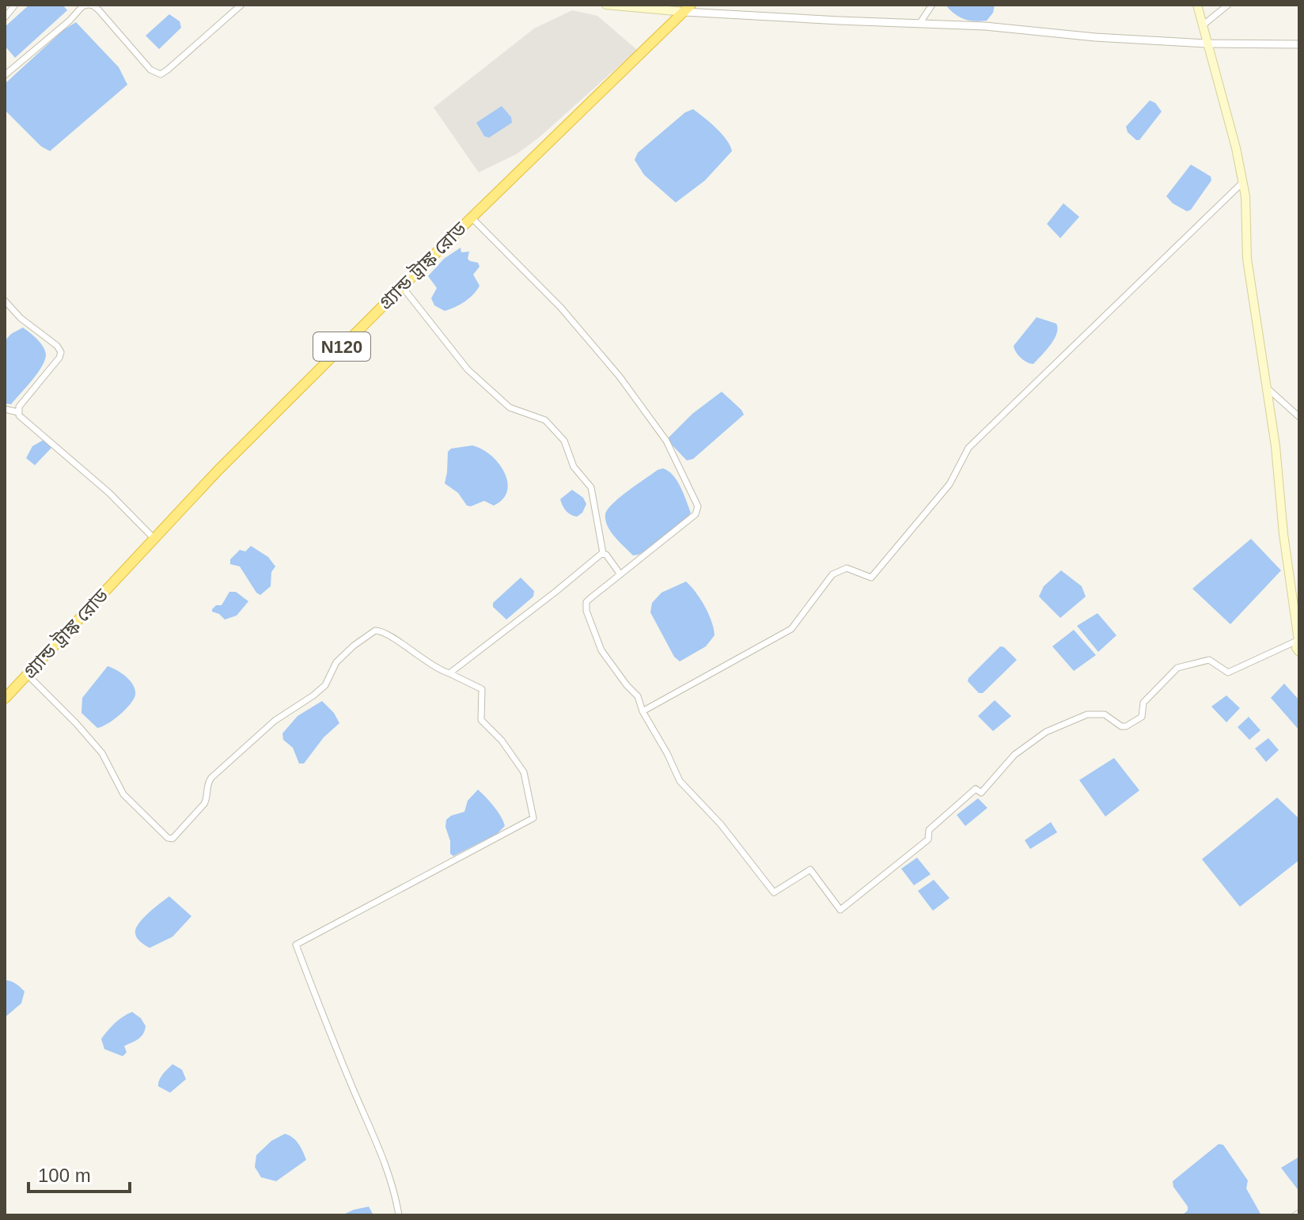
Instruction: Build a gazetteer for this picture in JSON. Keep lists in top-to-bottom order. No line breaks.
{"streets":{"highway":["গ্র্যান্ড ট্রাঙ্ক রোড","N120"]},"scale_bar":"100 m"}
